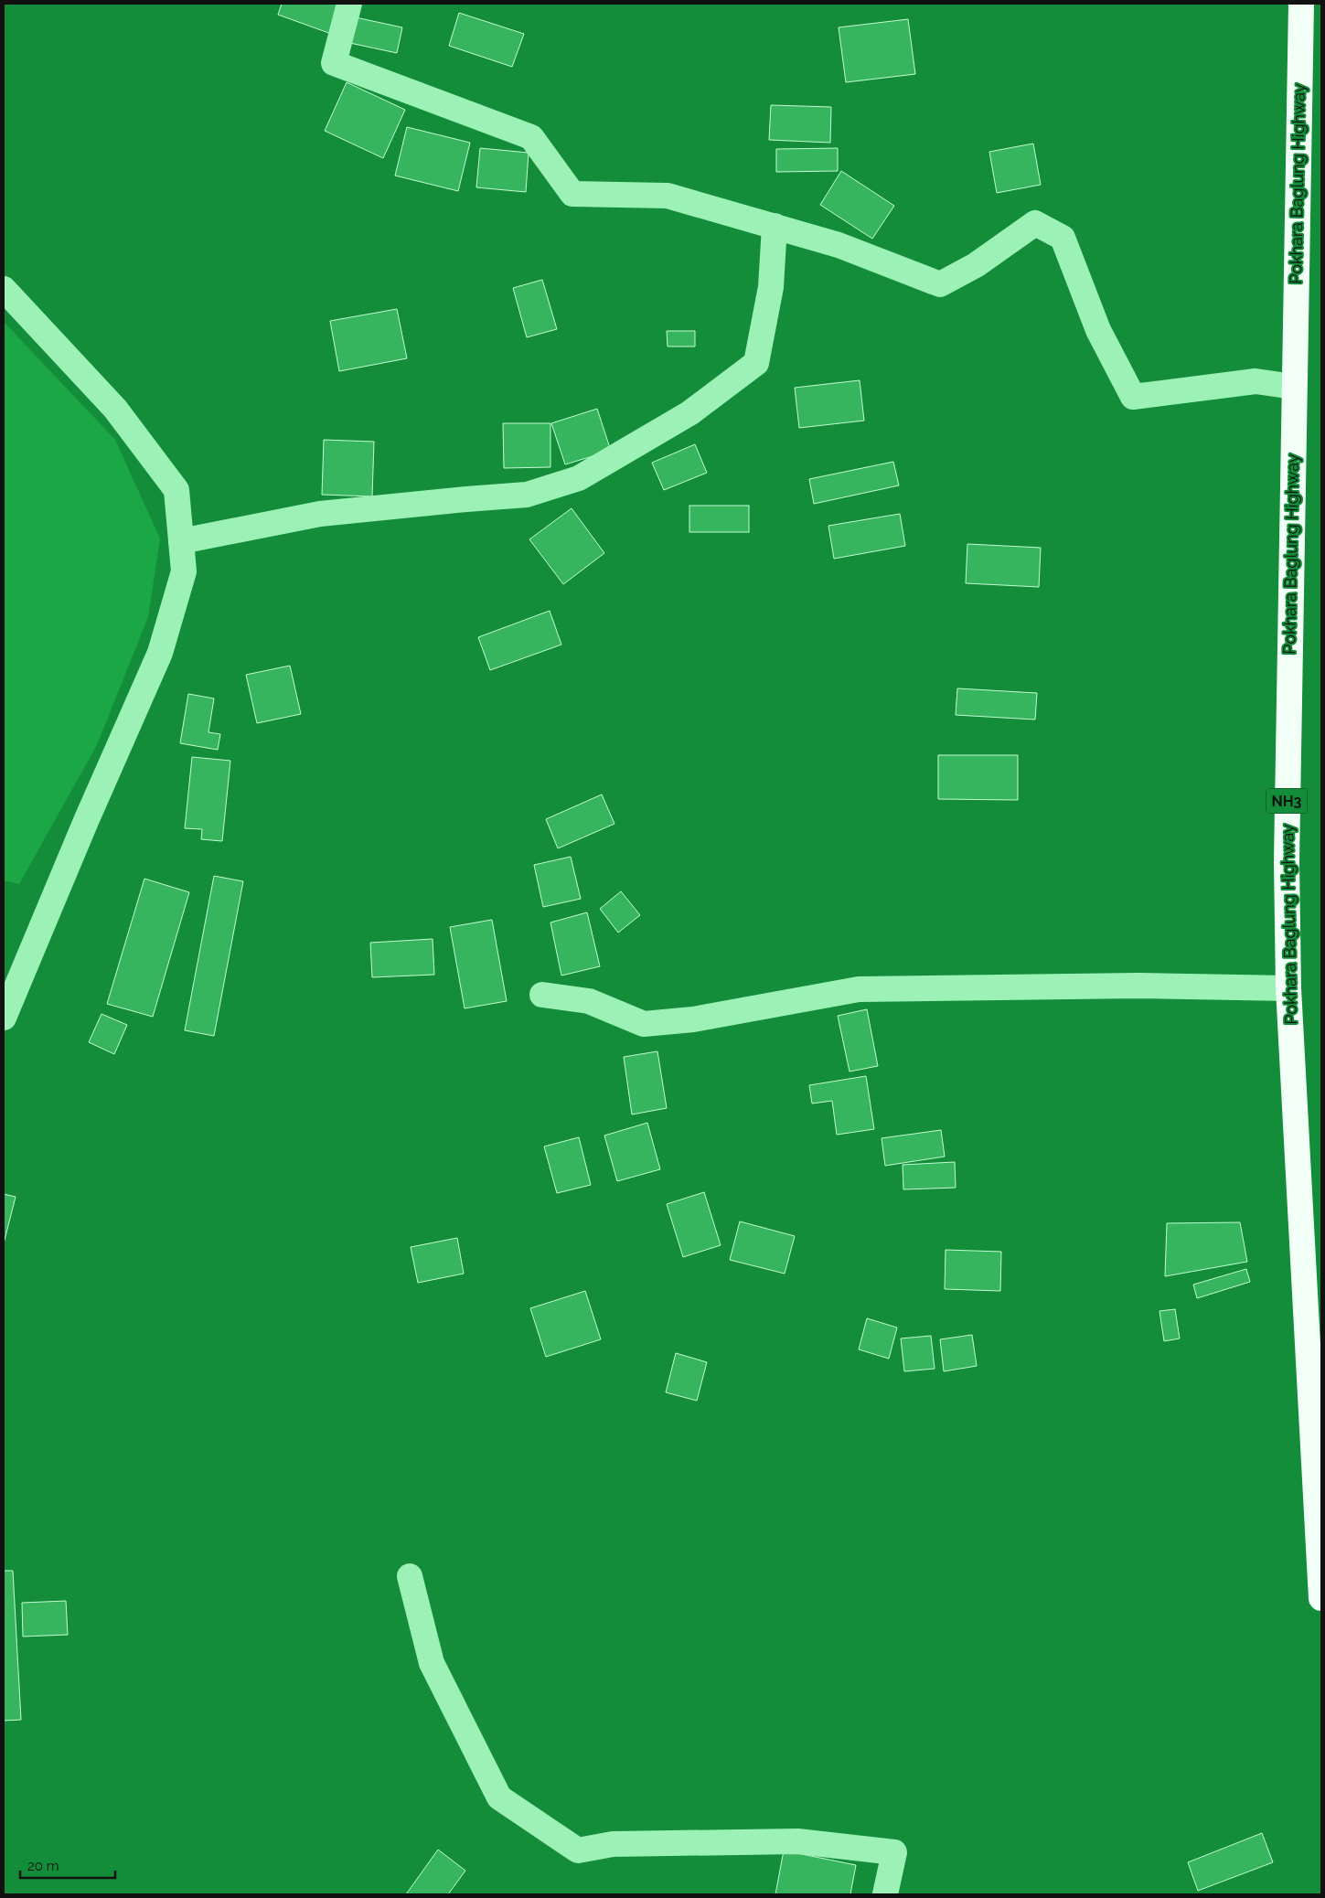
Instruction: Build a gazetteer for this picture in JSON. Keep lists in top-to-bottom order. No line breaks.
{"streets":{"highway":["Pokhara Baglung Highway","NH3"]},"scale_bar":"20 m"}
